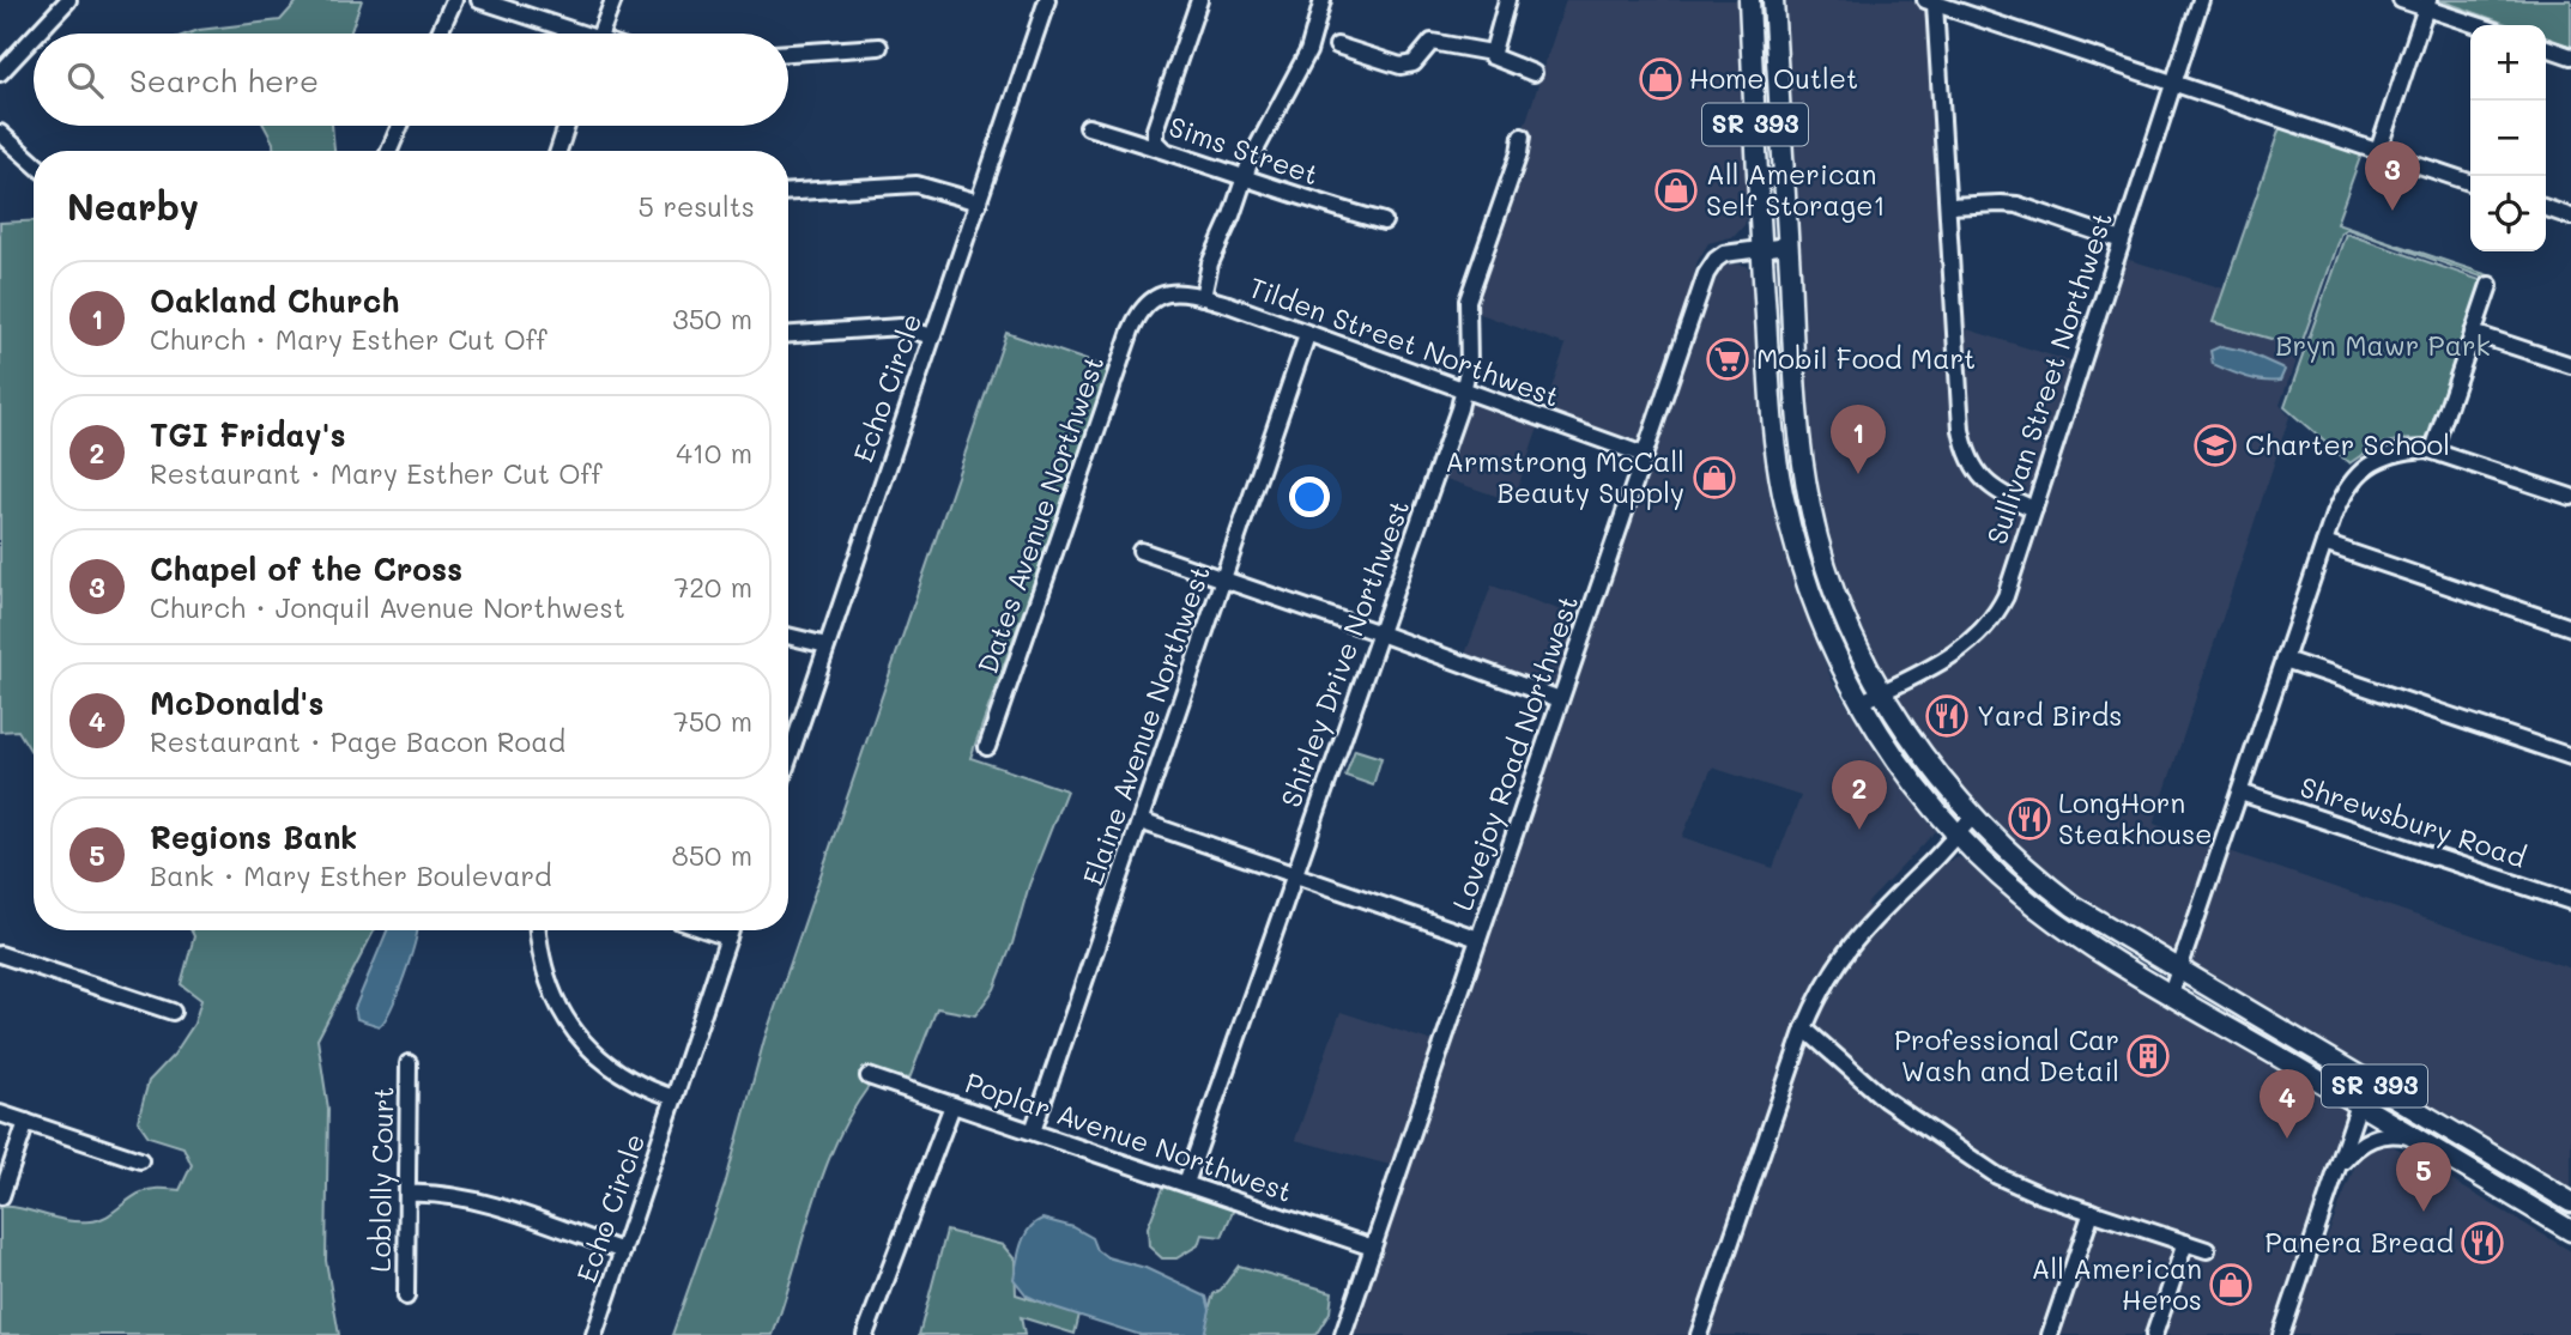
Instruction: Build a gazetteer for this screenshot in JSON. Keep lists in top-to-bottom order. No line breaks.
{"streets":{"main road":["SR 393"],"street":["Sims Street","Tilden Street Northwest","Sullivan Street Northwest","Echo Circle","Dates Avenue Northwest","Shirley Drive Northwest","Elaine Avenue Northwest","Lovejoy Road Northwest","Shrewsbury Road","Poplar Avenue Northwest","Loblolly Court"]},"crossings":[["SR 393","Sullivan Street Northwest"],["SR 393","Lovejoy Road Northwest"],["Tilden Street Northwest","Dates Avenue Northwest"],["Tilden Street Northwest","Shirley Drive Northwest"],["Tilden Street Northwest","Elaine Avenue Northwest"],["Tilden Street Northwest","Lovejoy Road Northwest"],["Shirley Drive Northwest","Poplar Avenue Northwest"],["Elaine Avenue Northwest","Poplar Avenue Northwest"],["Lovejoy Road Northwest","Poplar Avenue Northwest"]],"parks":["Bryn Mawr Park"],"places":{"shop":["Home Outlet","All American Self Storage1","Armstrong McCall Beauty Supply","All American Heros"],"supermarket":["Mobil Food Mart"],"school or university":["Charter School"],"restaurant":["Yard Birds","LongHorn Steakhouse","Panera Bread"],"building":["Professional Car Wash and Detail"]},"page":{"map_buttons":["+","−"],"search":"Search here","pins":["3","1","2","4","5"],"heading":["Nearby","5 results"],"list":[{"mark":"1","name":"Oakland Church","note":"Church · Mary Esther Cut Off","value":"350 m"},{"mark":"2","name":"TGI Friday's","note":"Restaurant · Mary Esther Cut Off","value":"410 m"},{"mark":"3","name":"Chapel of the Cross","note":"Church · Jonquil Avenue Northwest","value":"720 m"},{"mark":"4","name":"McDonald's","note":"Restaurant · Page Bacon Road","value":"750 m"},{"mark":"5","name":"Regions Bank","note":"Bank · Mary Esther Boulevard","value":"850 m"}]}}
